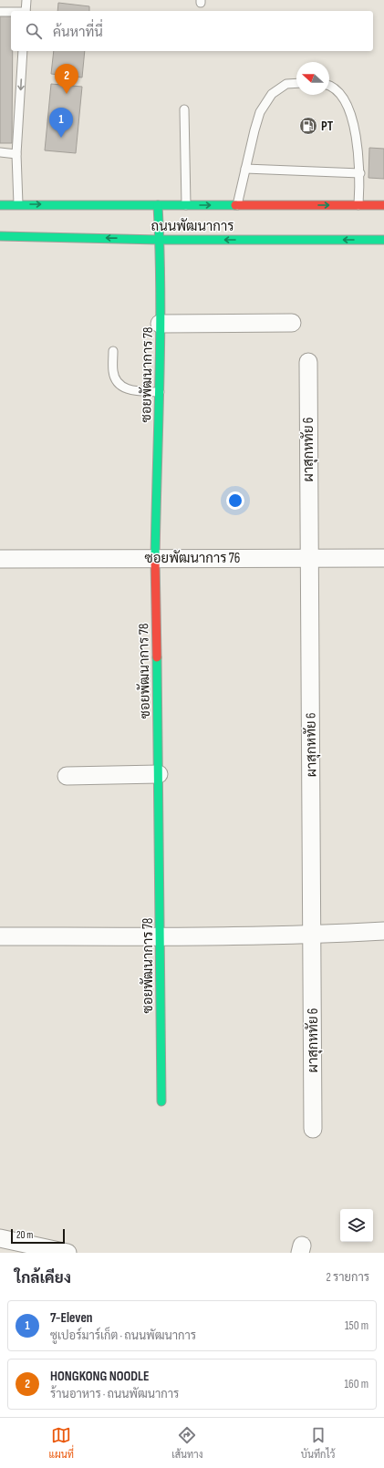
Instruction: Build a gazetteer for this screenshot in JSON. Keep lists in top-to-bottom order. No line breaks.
{"streets":{"street":["ถนนพัฒนาการ","ซอยพัฒนาการ 78","ผาสุกหทัย 6","ซอยพัฒนาการ 76"]},"crossings":[["ถนนพัฒนาการ","ซอยพัฒนาการ 78"],["ซอยพัฒนาการ 78","ซอยพัฒนาการ 76"],["ผาสุกหทัย 6","ซอยพัฒนาการ 76"]],"places":{"fuel station":["PT"]},"scale_bar":"20 m","north":"left","page":{"search":"ค้นหาที่นี่","pins":["2","1"],"scale":"20 m","heading":["ใกล้เคียง","2 รายการ"],"list":[{"mark":"1","name":"7-Eleven","note":"ซูเปอร์มาร์เก็ต · ถนนพัฒนาการ","value":"150 m"},{"mark":"2","name":"HONGKONG NOODLE","note":"ร้านอาหาร · ถนนพัฒนาการ","value":"160 m"}],"nav":["แผนที่","เส้นทาง","บันทึกไว้"]}}
